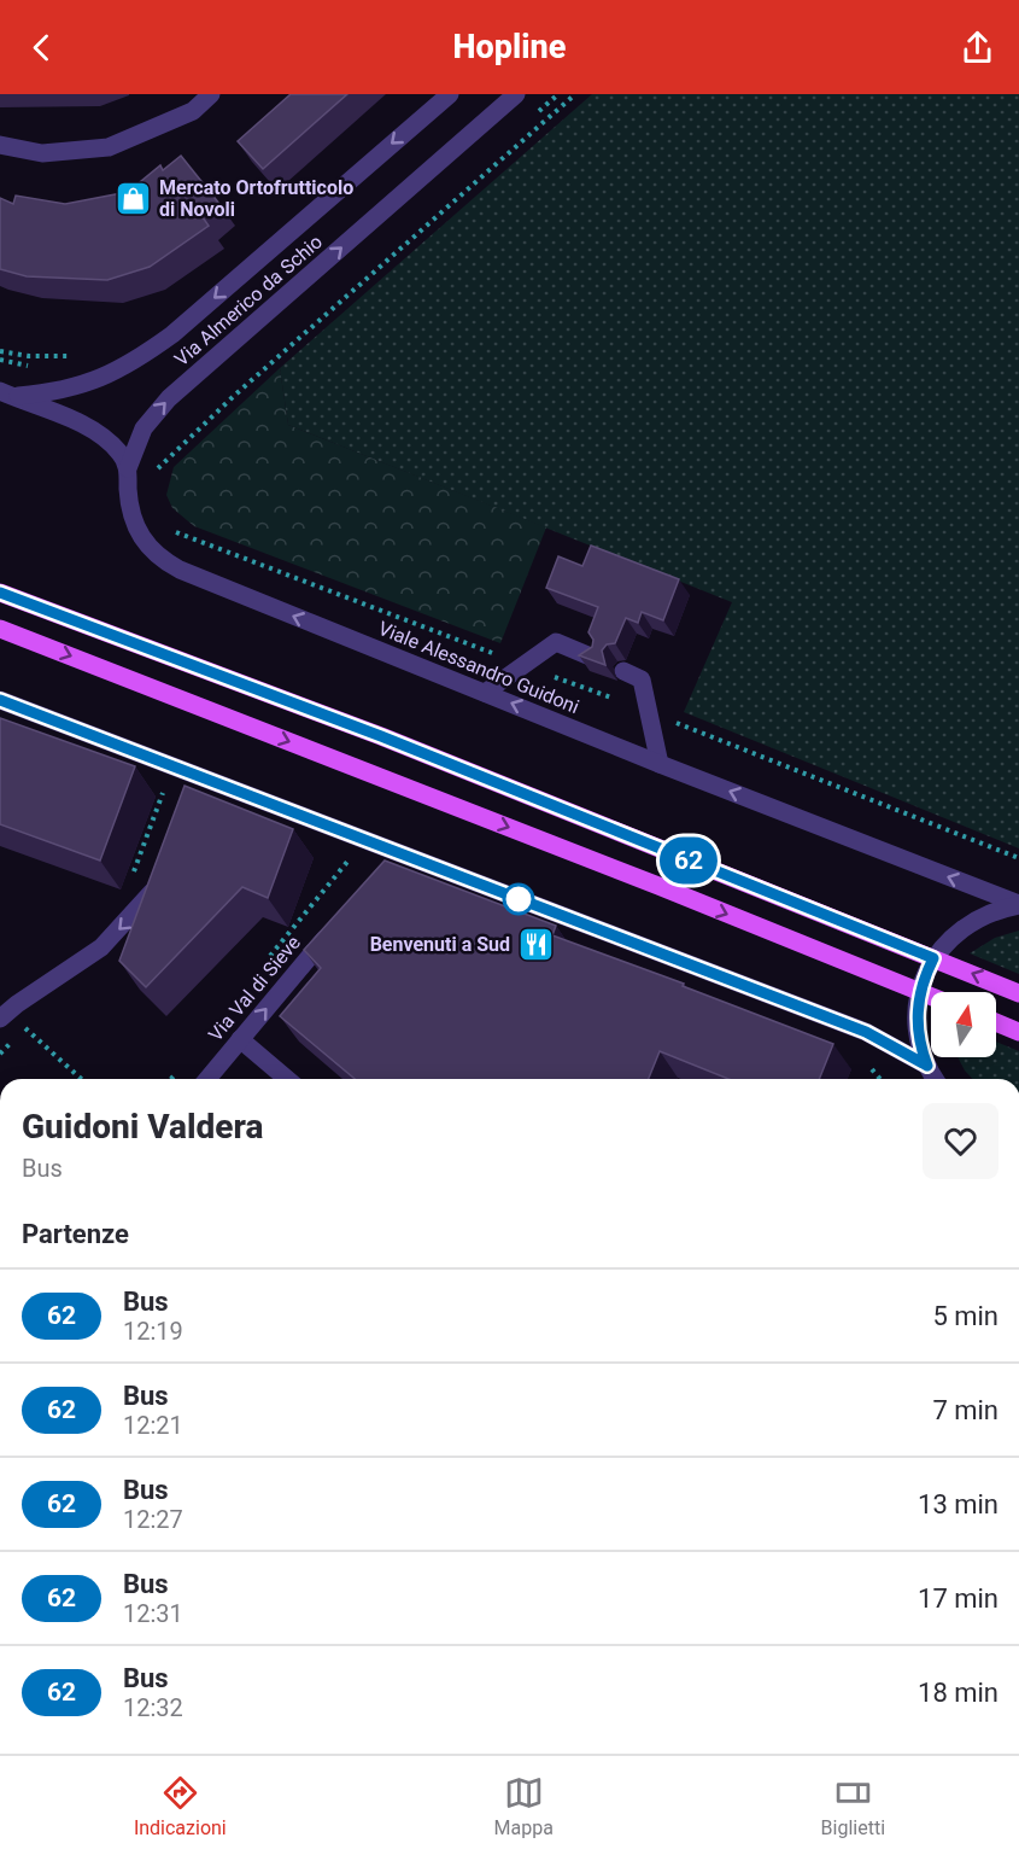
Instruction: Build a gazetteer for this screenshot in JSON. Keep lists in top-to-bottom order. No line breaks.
{"streets":{"street":["Via Almerico da Schio","Viale Alessandro Guidoni","Via Val di Sieve"]},"crossings":[["Via Almerico da Schio","Viale Alessandro Guidoni"]],"one_way":["Viale Alessandro Guidoni"],"places":{"shop":["Mercato Ortofrutticolo di Novoli"],"restaurant":["Benvenuti a Sud"]},"lines":["bus line 62"],"north":"top","page":{"header":"Hopline","on_map":"62","heading":[["Guidoni Valdera","Bus"],"Partenze"],"list":[{"mark":"62","name":"Bus","note":"12:19","value":"5 min"},{"mark":"62","name":"Bus","note":"12:21","value":"7 min"},{"mark":"62","name":"Bus","note":"12:27","value":"13 min"},{"mark":"62","name":"Bus","note":"12:31","value":"17 min"},{"mark":"62","name":"Bus","note":"12:32","value":"18 min"}],"tabs":["Indicazioni","Mappa","Biglietti"]}}
